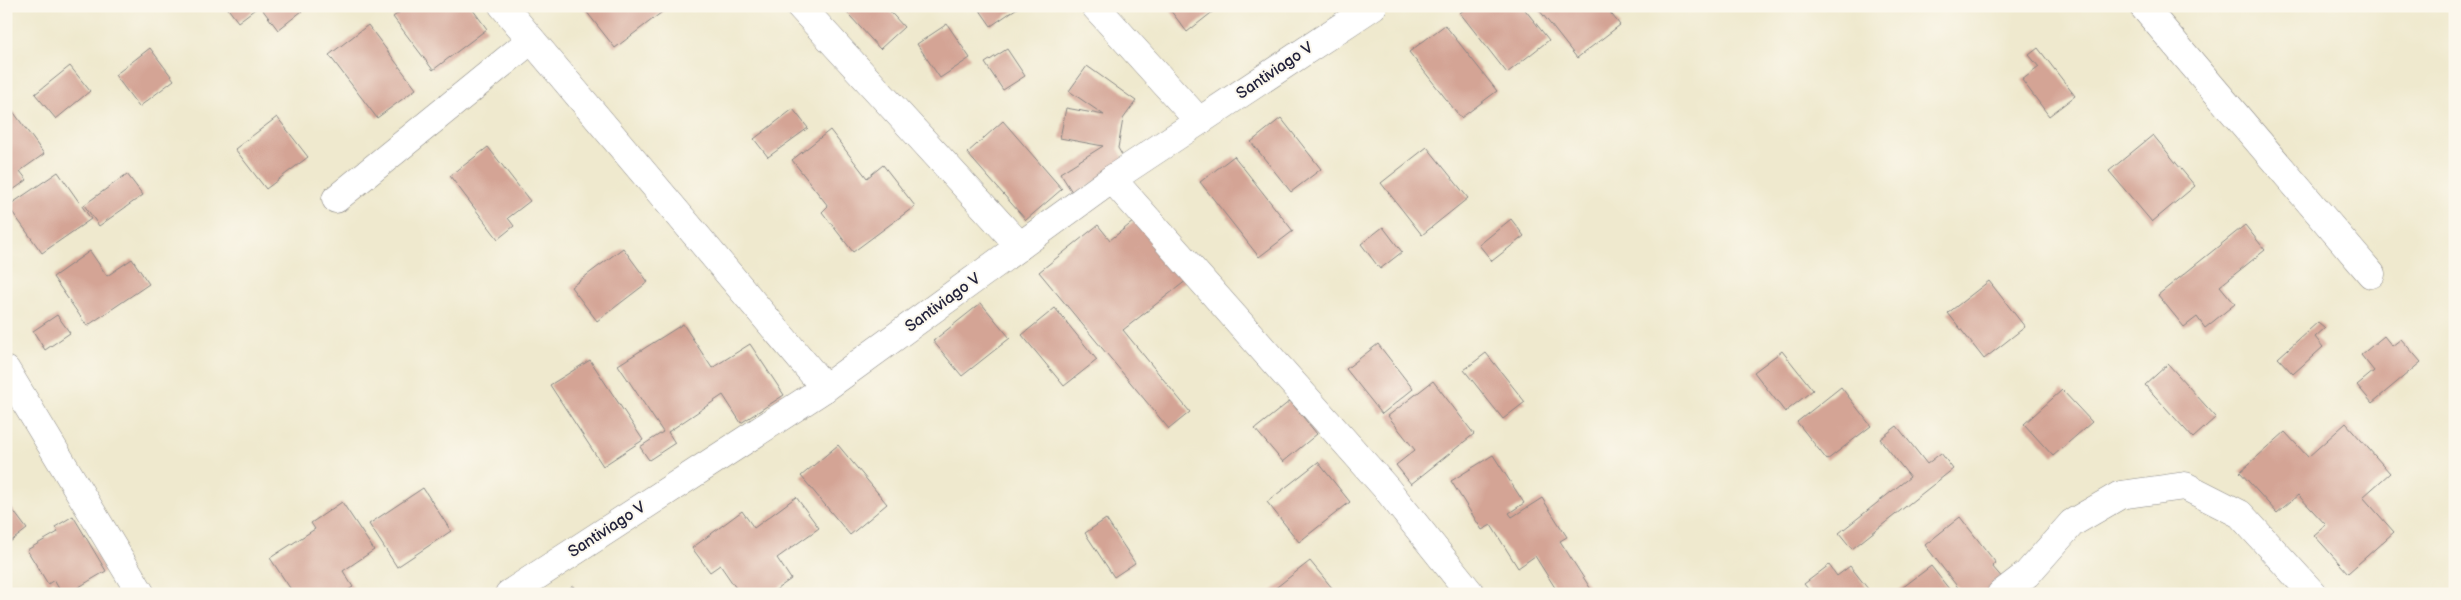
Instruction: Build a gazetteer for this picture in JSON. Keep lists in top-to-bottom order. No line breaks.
{"streets":{"street":["Santiviago V"]}}
